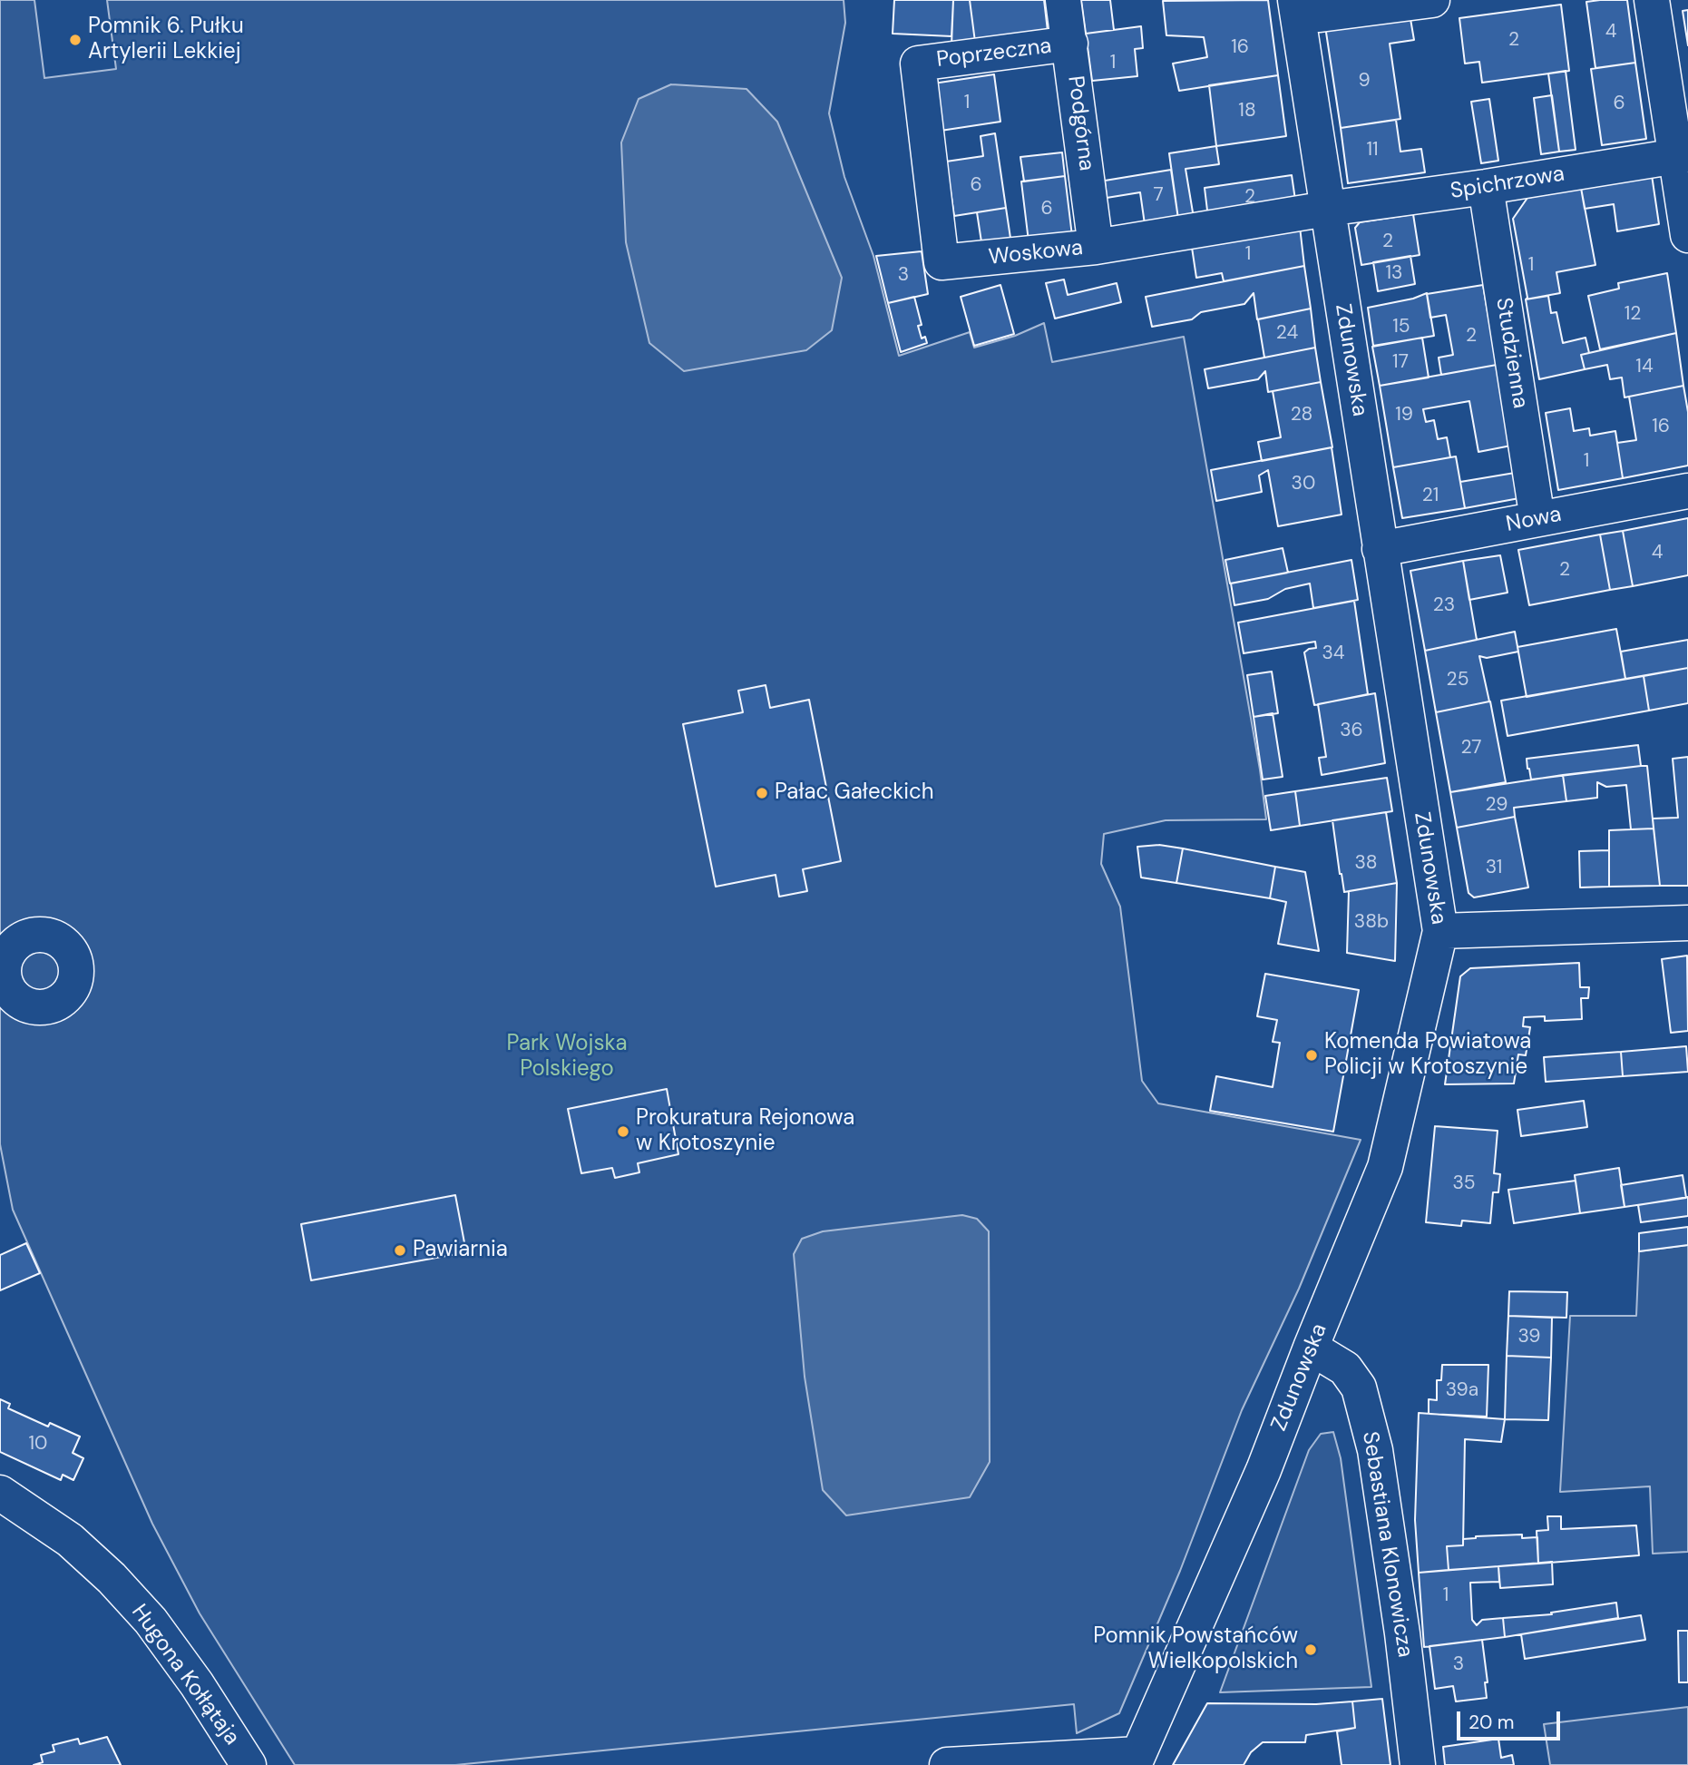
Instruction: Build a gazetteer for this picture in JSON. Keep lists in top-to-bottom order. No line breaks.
{"streets":{"street":["Poprzeczna","Podgórna","Spichrzowa","Woskowa","Studzienna","Zdunowska","Nowa","Sebastiana Klonowicza","Hugona Kołłątaja"]},"crossings":[["Poprzeczna","Podgórna"],["Poprzeczna","Woskowa"],["Podgórna","Woskowa"],["Spichrzowa","Woskowa"],["Spichrzowa","Studzienna"],["Spichrzowa","Zdunowska"],["Woskowa","Zdunowska"],["Studzienna","Nowa"],["Zdunowska","Nowa"],["Zdunowska","Sebastiana Klonowicza"]],"parks":["Park Wojska Polskiego"],"places":["Pomnik 6. Pułku Artylerii Lekkiej","Pałac Gałeckich","Komenda Powiatowa Policji w Krotoszynie","Prokuratura Rejonowa w Krotoszynie","Pawiarnia","Pomnik Powstańców Wielkopolskich"],"house_numbers":["4","2","16","1","9","1","6","18","11","6","7","2","6","2","1","1","13","3","12","15","24","2","17","14","28","19","16","1","30","21","4","2","23","34","25","36","27","29","38","31","38b","35","39","39a","10","1","3"],"scale_bar":"20 m"}
